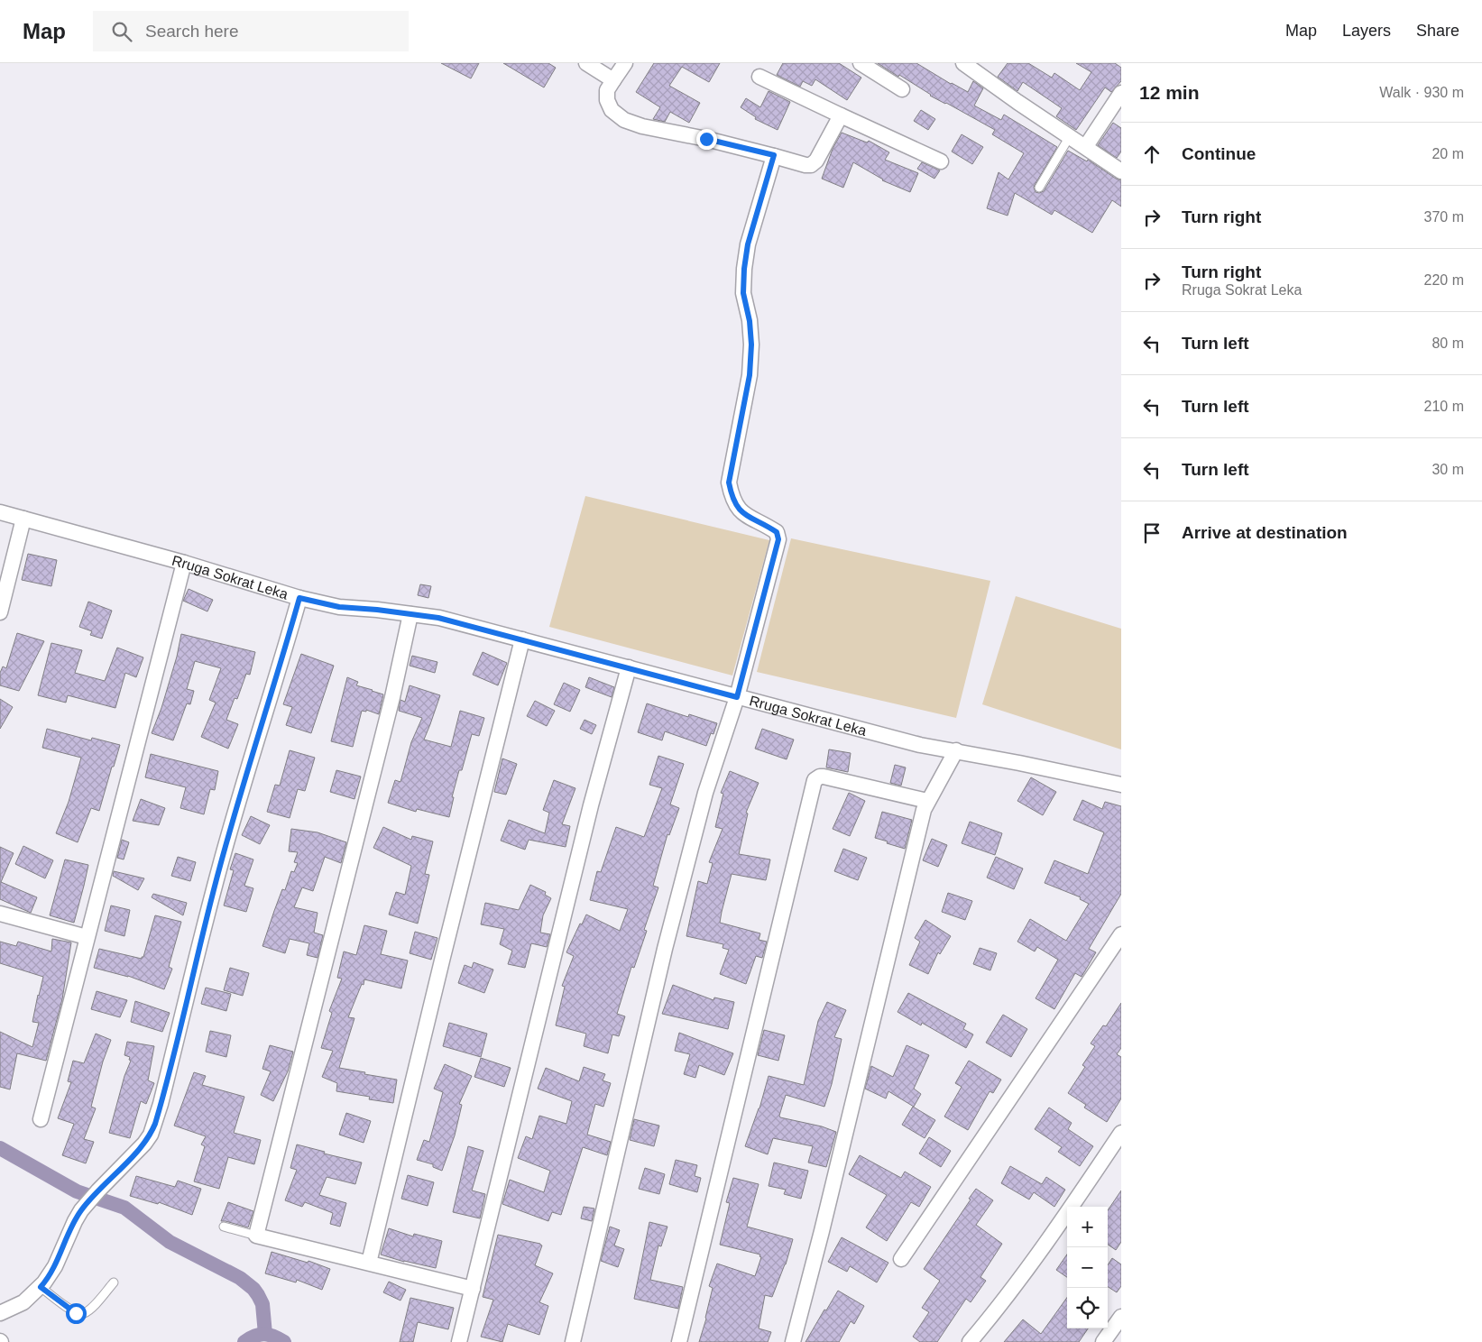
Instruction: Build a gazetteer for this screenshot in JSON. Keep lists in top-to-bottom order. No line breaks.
{"streets":{"street":["Rruga Sokrat Leka"]},"page":{"header":"Map","search":"Search here","nav":["Map","Layers","Share"],"heading":["12 min","Walk · 930 m"],"list":[["Continue","20 m"],["Turn right","370 m"],["Turn right","Rruga Sokrat Leka","220 m"],["Turn left","80 m"],["Turn left","210 m"],["Turn left","30 m"],"Arrive at destination"],"map_buttons":["+","−"]}}
